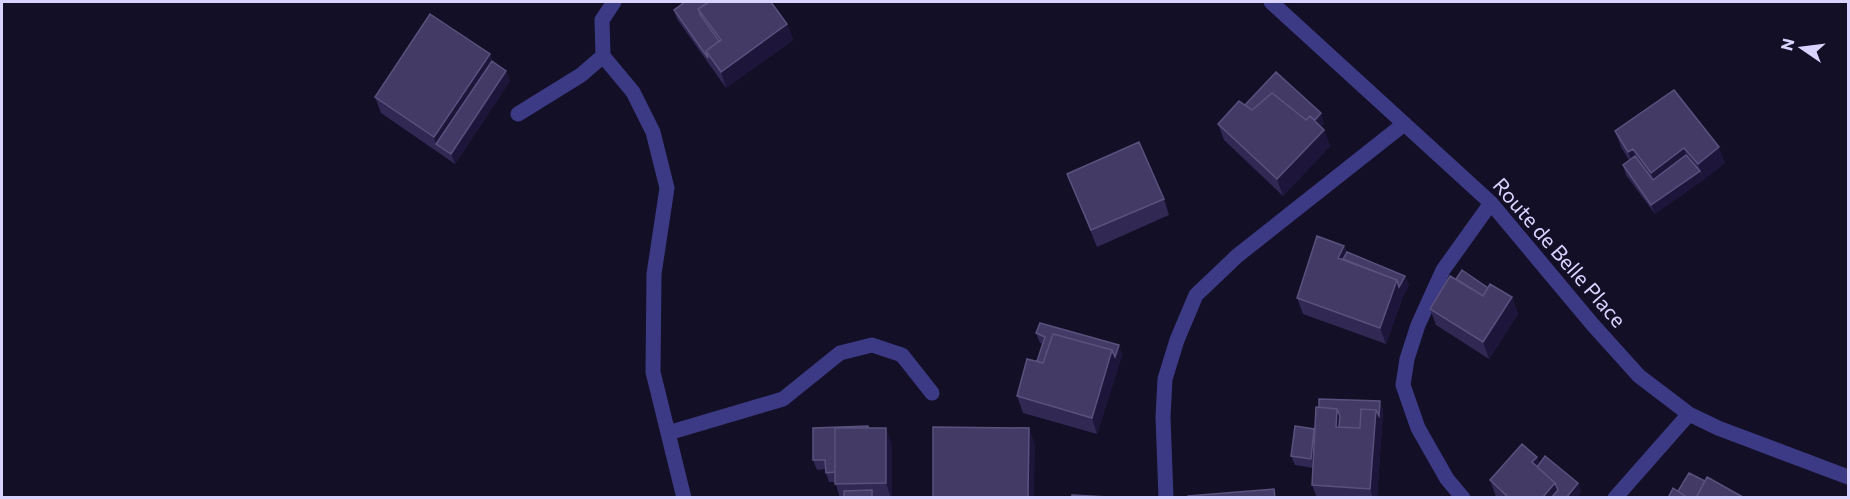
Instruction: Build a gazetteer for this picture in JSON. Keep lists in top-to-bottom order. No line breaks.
{"streets":{"street":["Route de Belle Place"]},"north":"left"}
